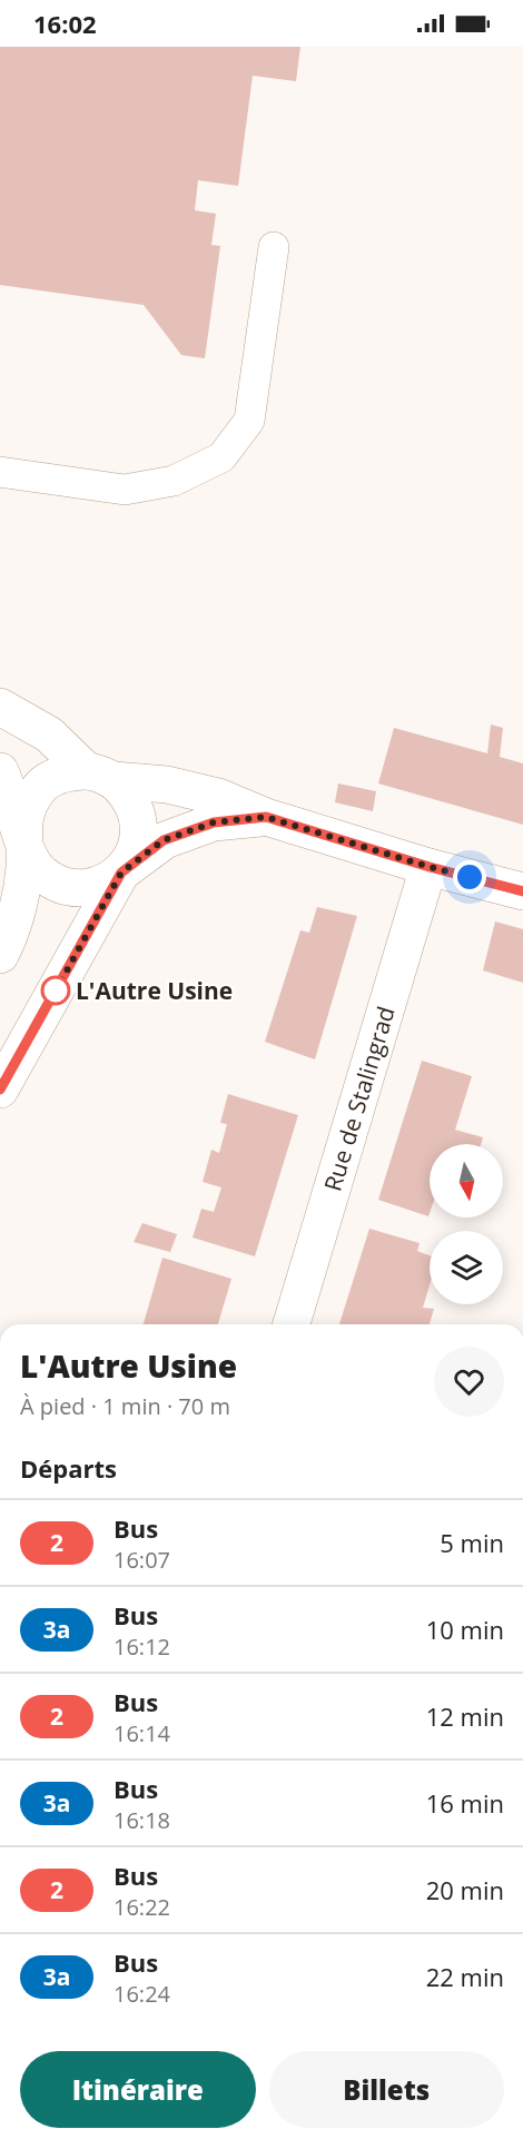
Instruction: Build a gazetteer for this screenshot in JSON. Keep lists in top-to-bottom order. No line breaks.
{"streets":{"street":["Rue de Stalingrad"]},"places":["L'Autre Usine"],"lines":["bus line 2"],"north":"bottom","page":{"status":"16:02","heading":[["L'Autre Usine","À pied · 1 min · 70 m"],"Départs"],"list":[{"mark":"2","name":"Bus","note":"16:07","value":"5 min"},{"mark":"3a","name":"Bus","note":"16:12","value":"10 min"},{"mark":"2","name":"Bus","note":"16:14","value":"12 min"},{"mark":"3a","name":"Bus","note":"16:18","value":"16 min"},{"mark":"2","name":"Bus","note":"16:22","value":"20 min"},{"mark":"3a","name":"Bus","note":"16:24","value":"22 min"}],"buttons":["Itinéraire","Billets"]}}
